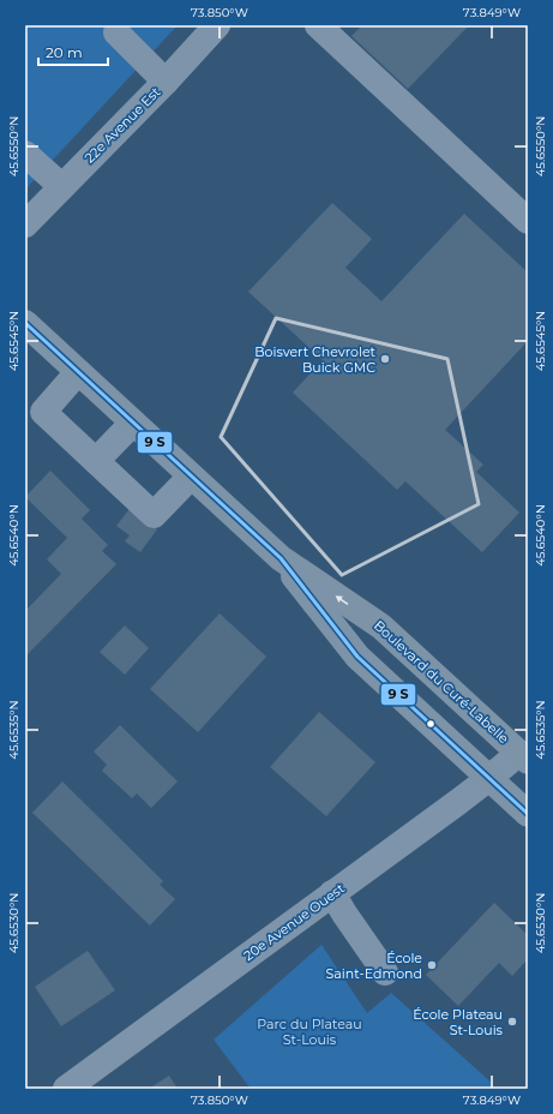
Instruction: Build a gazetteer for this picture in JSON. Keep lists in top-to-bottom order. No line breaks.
{"streets":{"main road":["Boulevard du Curé-Labelle"],"street":["22e Avenue Est","20e Avenue Ouest"]},"crossings":[["Boulevard du Curé-Labelle","20e Avenue Ouest"]],"parks":["Parc du Plateau St-Louis"],"places":["Boisvert Chevrolet Buick GMC","École Saint-Edmond","École Plateau St-Louis"],"scale_bar":"20 m","coordinates":["73.850°W","73.849°W","45.6550°N","45.6545°N","45.6540°N","45.6535°N","45.6530°N"]}
